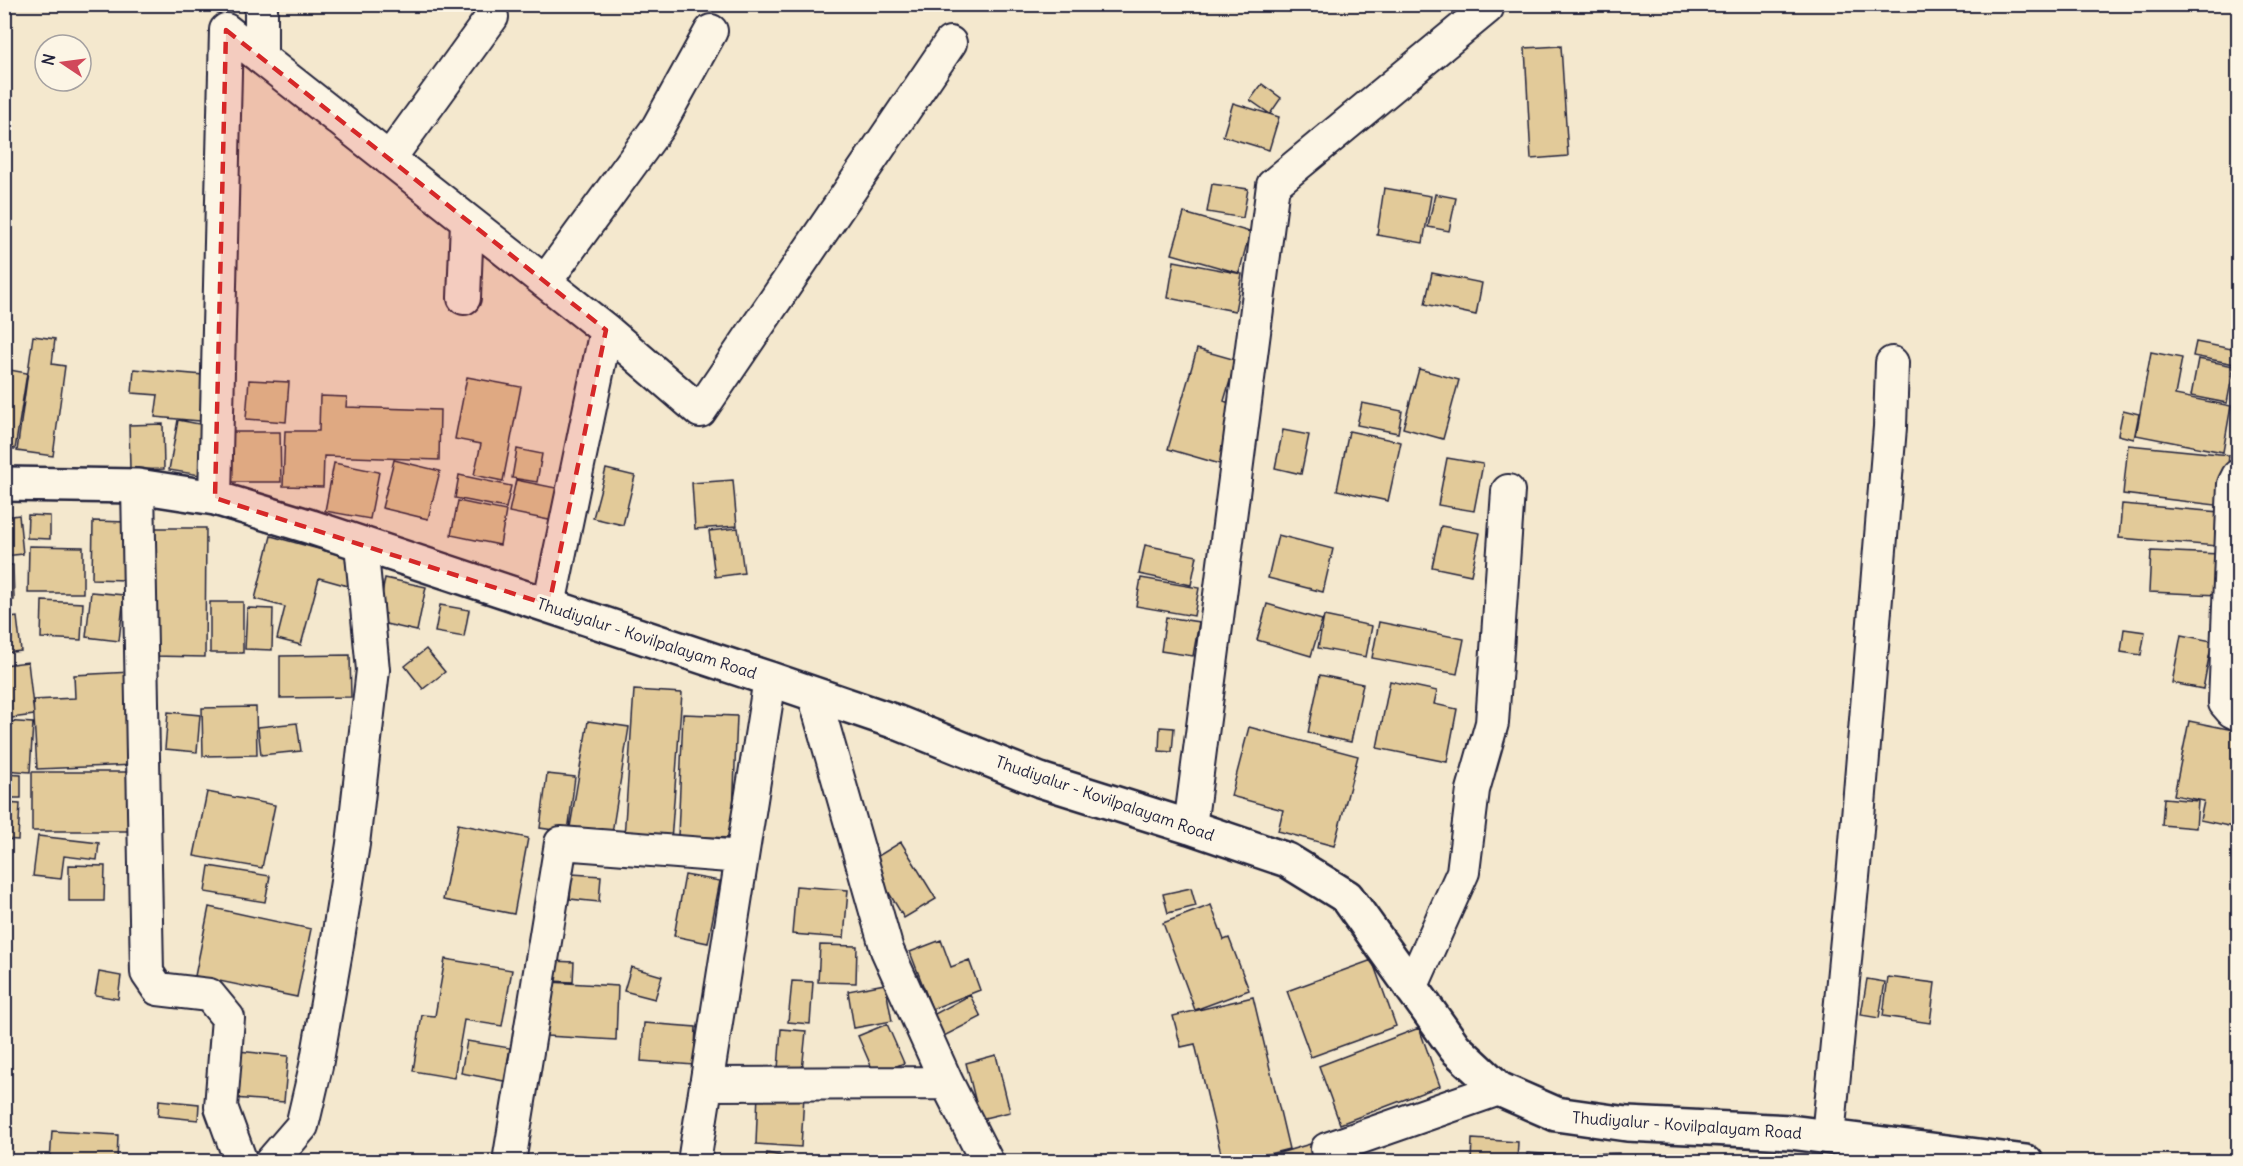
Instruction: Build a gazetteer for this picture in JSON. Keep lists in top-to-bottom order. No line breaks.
{"streets":{"main road":["Thudiyalur - Kovilpalayam Road"]},"north":"left"}
